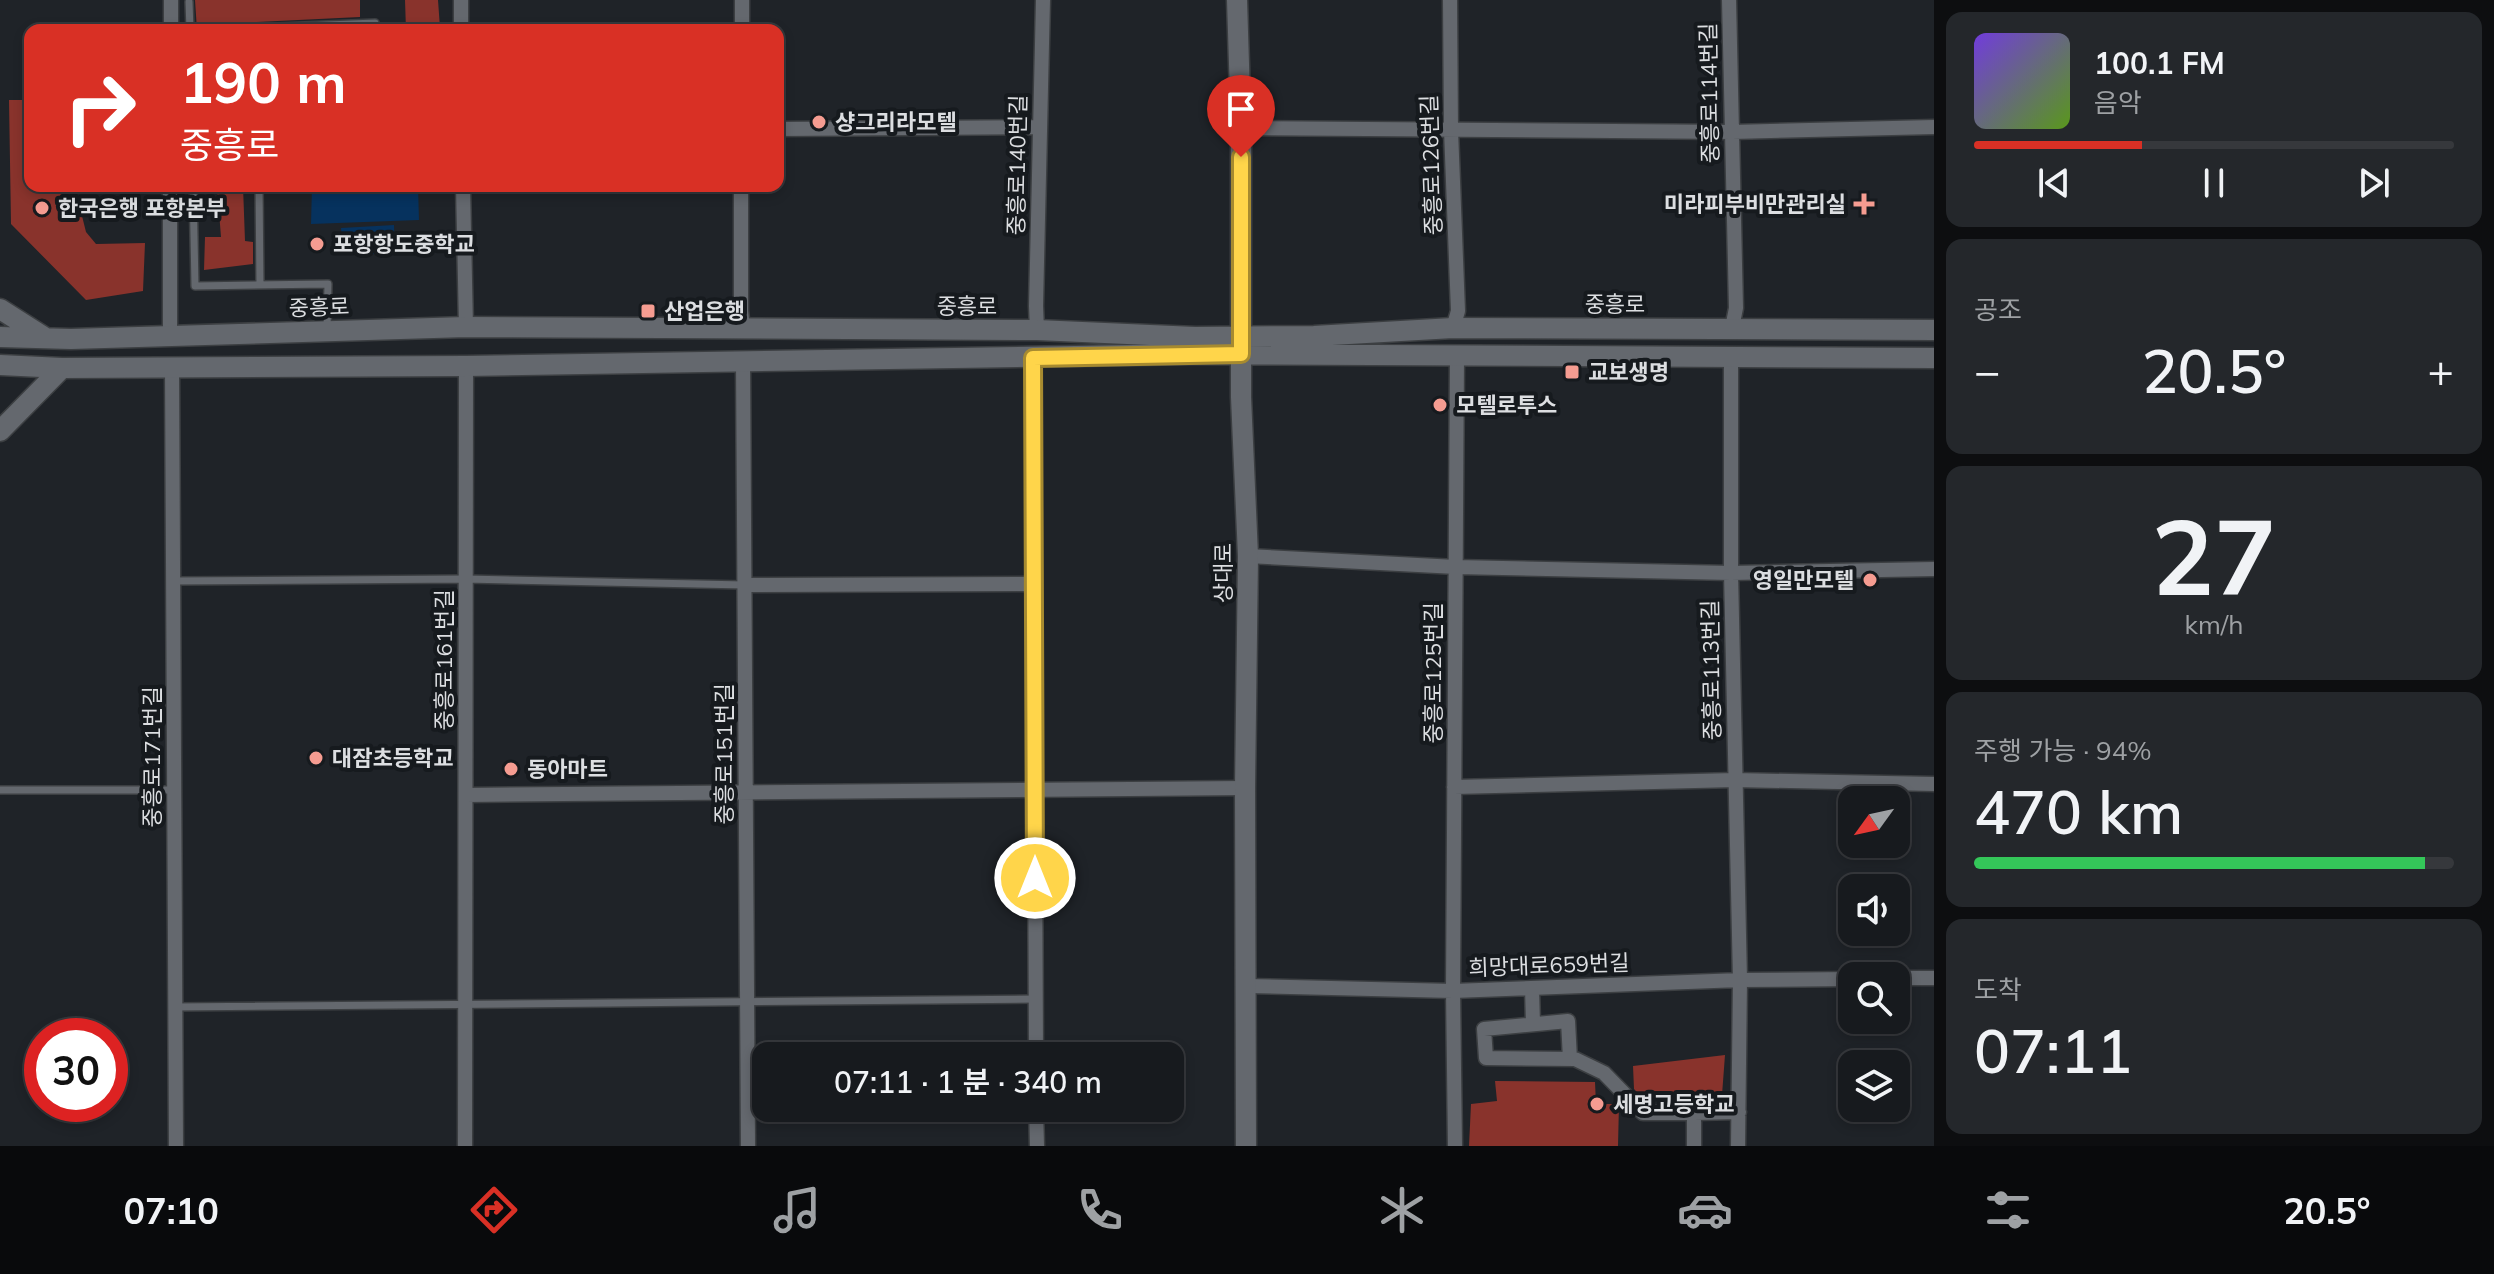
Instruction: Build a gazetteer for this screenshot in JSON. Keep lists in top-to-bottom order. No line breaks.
{"streets":{"main road":["중흥로","상대로"],"street":["중흥로114번길","중흥로140번길","중흥로126번길","중흥로161번길","중흥로113번길","중흥로125번길","중흥로151번길","중흥로171번길","희망대로659번길"]},"crossings":[["중흥로114번길","중흥로"],["중흥로140번길","중흥로"],["중흥로126번길","중흥로"],["중흥로","상대로"],["중흥로","중흥로161번길"],["중흥로","중흥로113번길"],["중흥로","중흥로125번길"],["중흥로","중흥로151번길"],["중흥로","중흥로171번길"],["상대로","희망대로659번길"],["중흥로113번길","희망대로659번길"],["중흥로125번길","희망대로659번길"]],"places":{"other":["샹그리라모텔","한국은행 포항본부","포항항도중학교","모텔로투스","영일만모텔","대잠초등학교","동아마트","세명고등학교"],"health":["미라피부비만관리실"],"transit":["산업은행","교보생명"]},"north":"bottom left","page":{"turn":["190 m","중흥로"],"song":["100.1 FM","음악"],"tile":["공조",["27","km/h"],["주행 가능 · 94%","470 km"],["도착","07:11"]],"heat":["−","20.5°","+"],"limit":"30","trip":"07:11 · 1 분 · 340 m","tabs":["07:10","20.5°"]}}
